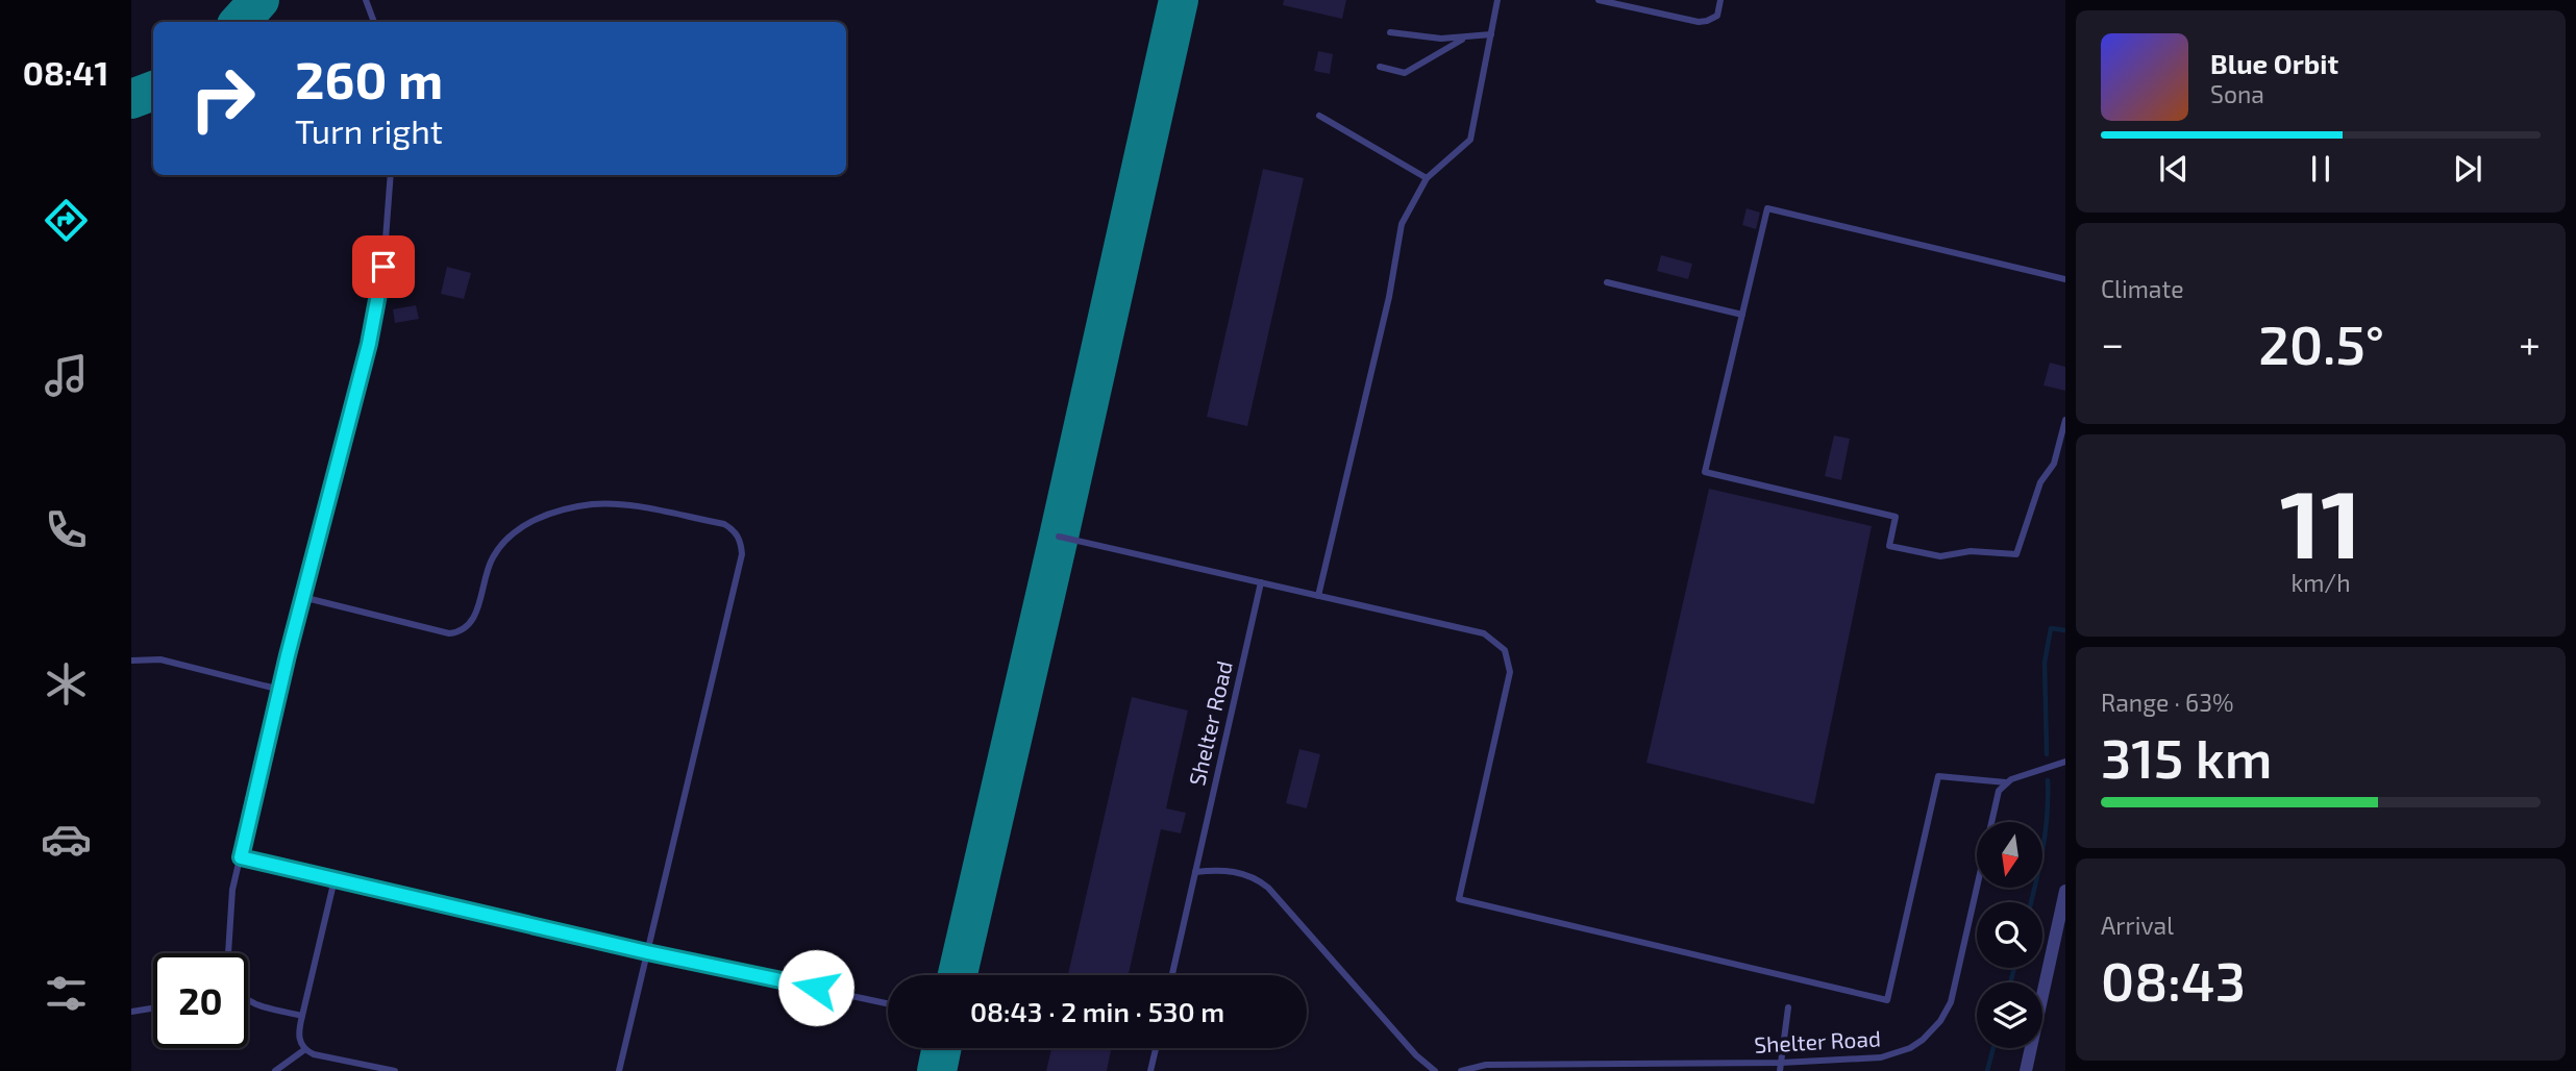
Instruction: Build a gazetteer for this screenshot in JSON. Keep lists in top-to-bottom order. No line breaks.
{"streets":{"lane":["Shelter Road"]},"north":"bottom","page":{"tabs":"08:41","turn":["260 m","Turn right"],"song":["Blue Orbit","Sona"],"tile":["Climate",["11","km/h"],["Range · 63%","315 km"],["Arrival","08:43"]],"heat":["−","20.5°","+"],"limit":"20","trip":"08:43 · 2 min · 530 m"}}
